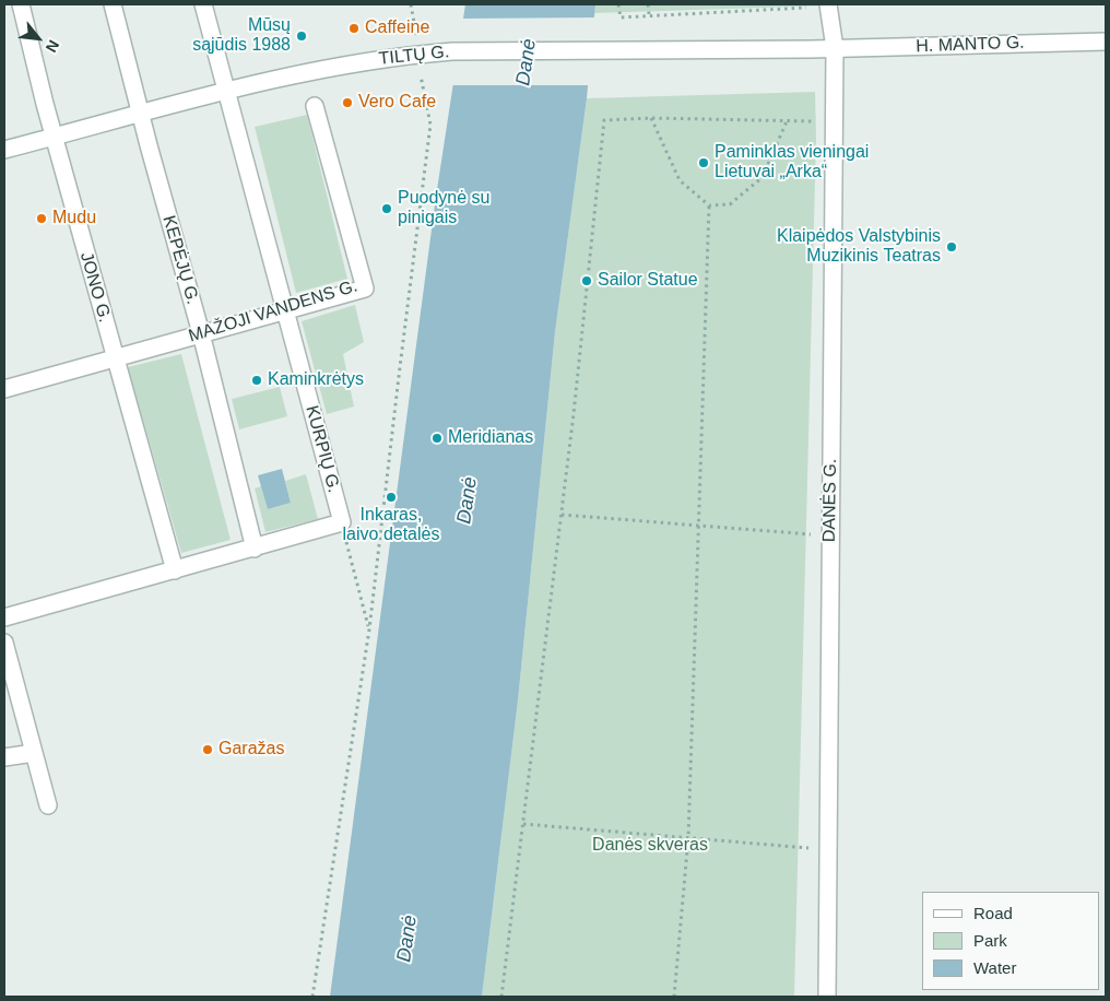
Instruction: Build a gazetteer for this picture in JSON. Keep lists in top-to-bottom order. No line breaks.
{"streets":{"street":["H. MANTO G.","TILTŲ G.","KEPĖJŲ G.","JONO G.","MAŽOJI VANDENS G.","KURPIŲ G.","DANĖS G."]},"crossings":[["H. MANTO G.","TILTŲ G."],["H. MANTO G.","DANĖS G."],["TILTŲ G.","KEPĖJŲ G."],["TILTŲ G.","JONO G."],["TILTŲ G.","KURPIŲ G."],["TILTŲ G.","DANĖS G."],["KEPĖJŲ G.","MAŽOJI VANDENS G."],["JONO G.","MAŽOJI VANDENS G."],["MAŽOJI VANDENS G.","KURPIŲ G."]],"water":["Danė"],"parks":["Danės skveras"],"places":["Caffeine","Mūsų sąjūdis 1988","Vero Cafe","Paminklas vieningai Lietuvai „Arka“","Puodynė su pinigais","Mudu","Klaipėdos Valstybinis Muzikinis Teatras","Sailor Statue","Kaminkrėtys","Meridianas","Inkaras, laivo detalės","Garažas"],"legend":["Road","Park","Water"],"north":"bottom right"}
